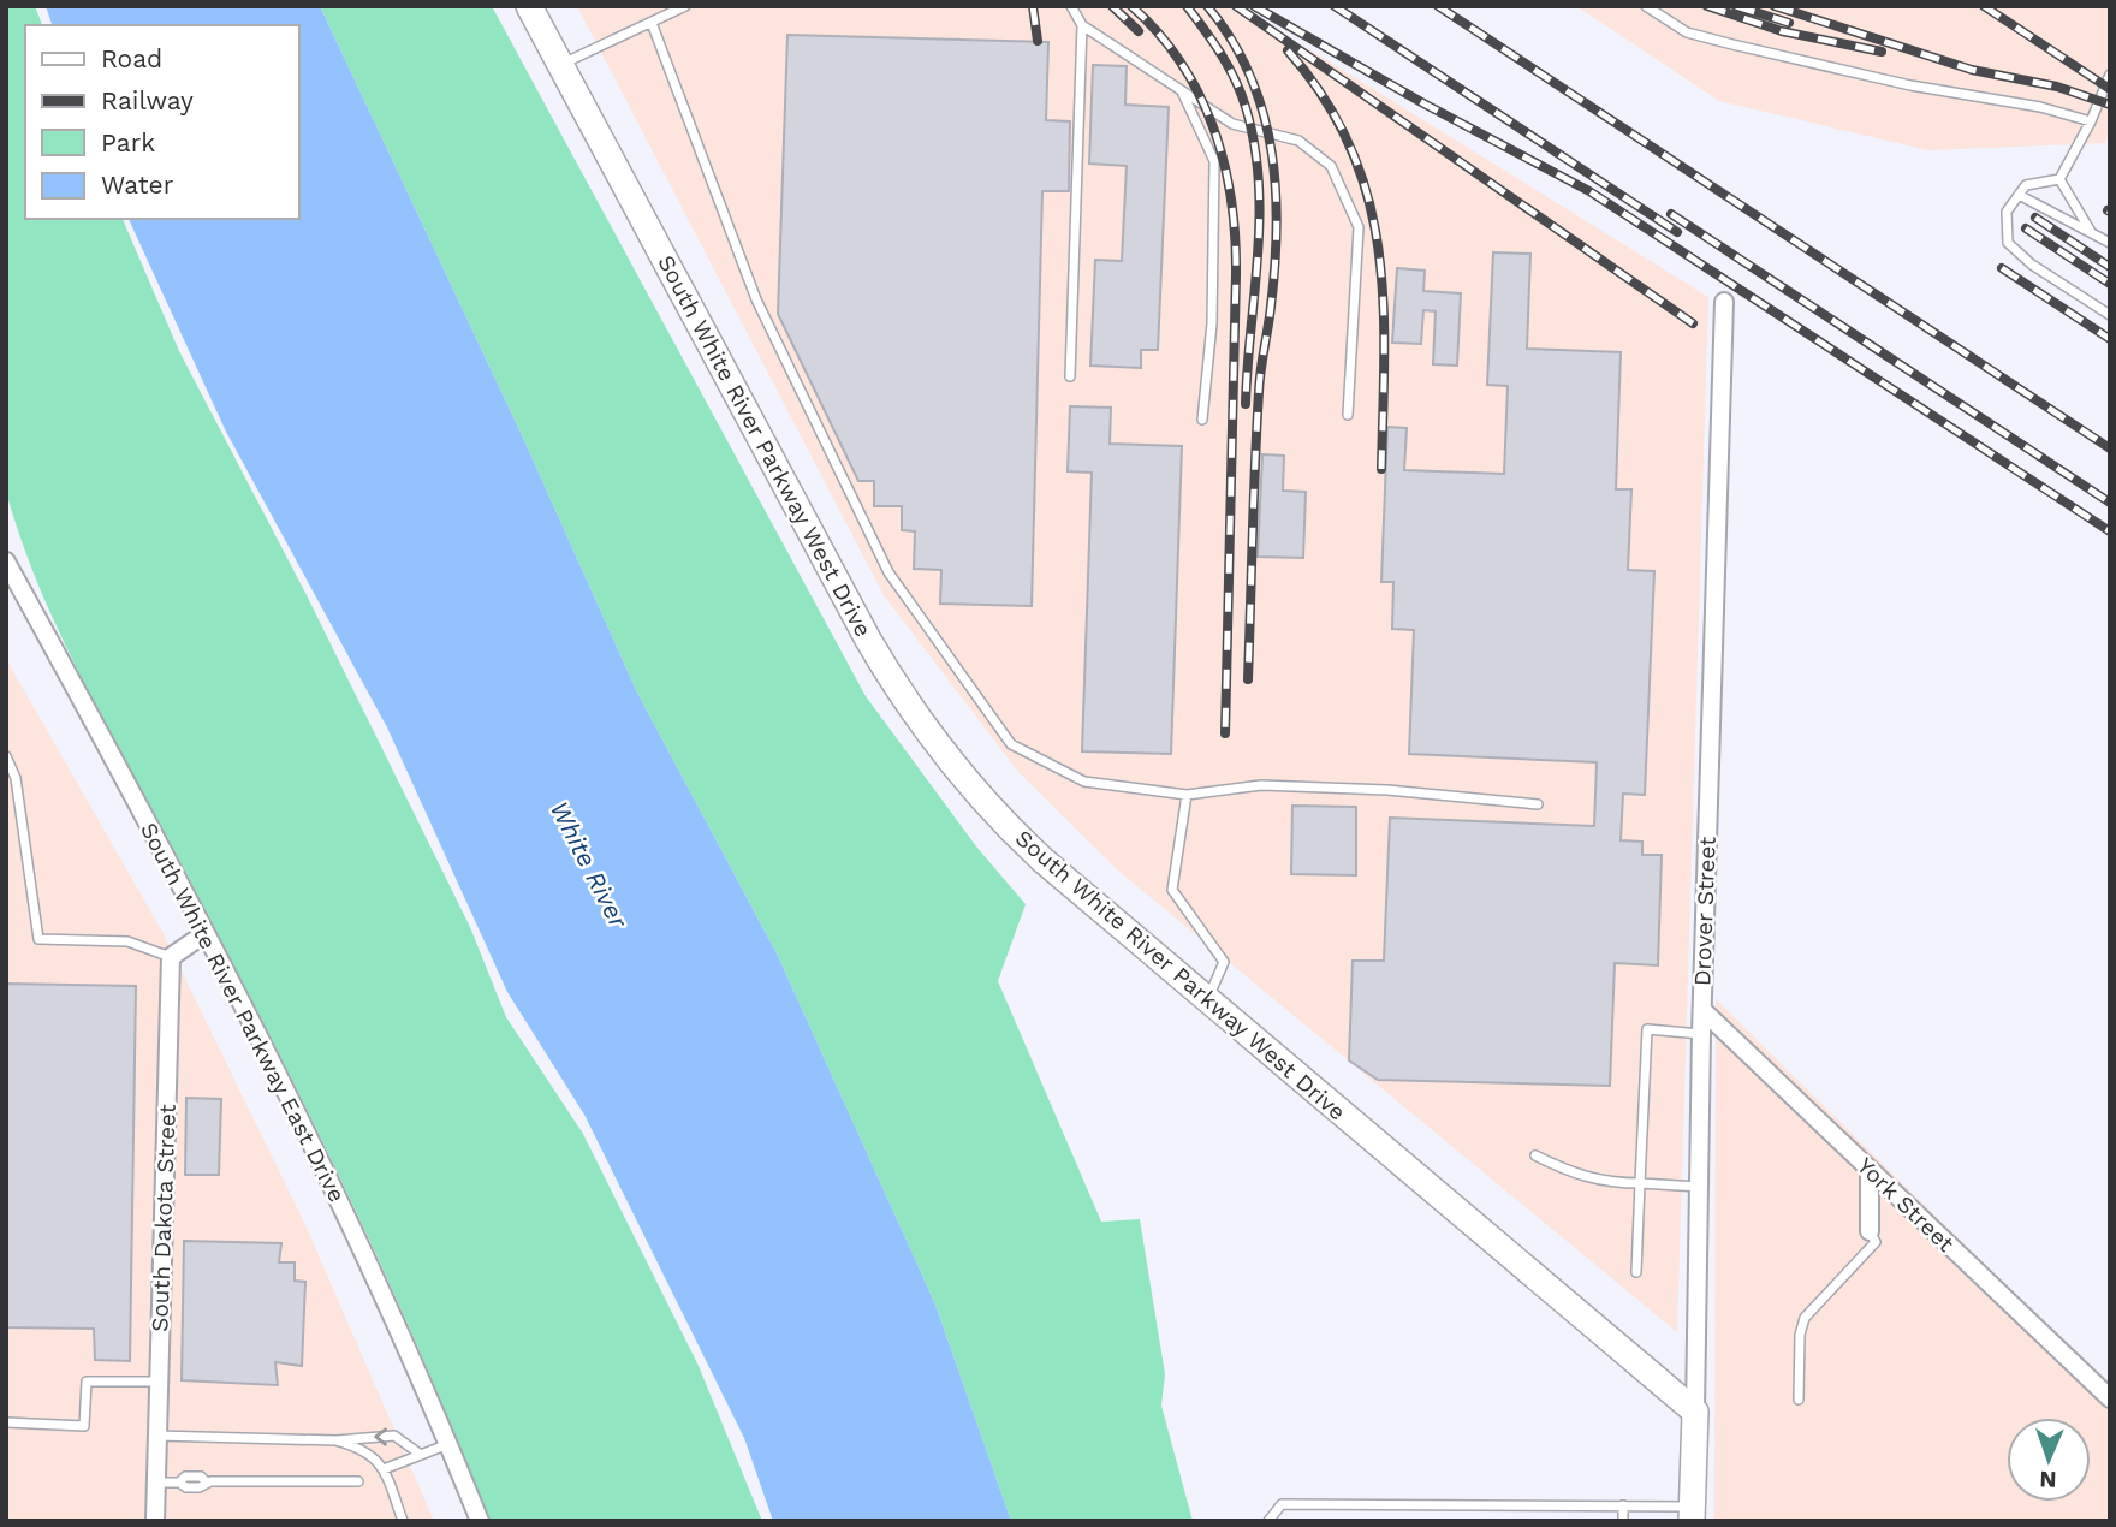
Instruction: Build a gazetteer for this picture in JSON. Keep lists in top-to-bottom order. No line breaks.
{"streets":{"street":["South White River Parkway West Drive","Drover Street","South White River Parkway East Drive","York Street","South Dakota Street"]},"crossings":[["South White River Parkway West Drive","Drover Street"],["Drover Street","York Street"]],"water":["White River"],"legend":["Road","Railway","Park","Water"],"north":"bottom"}
